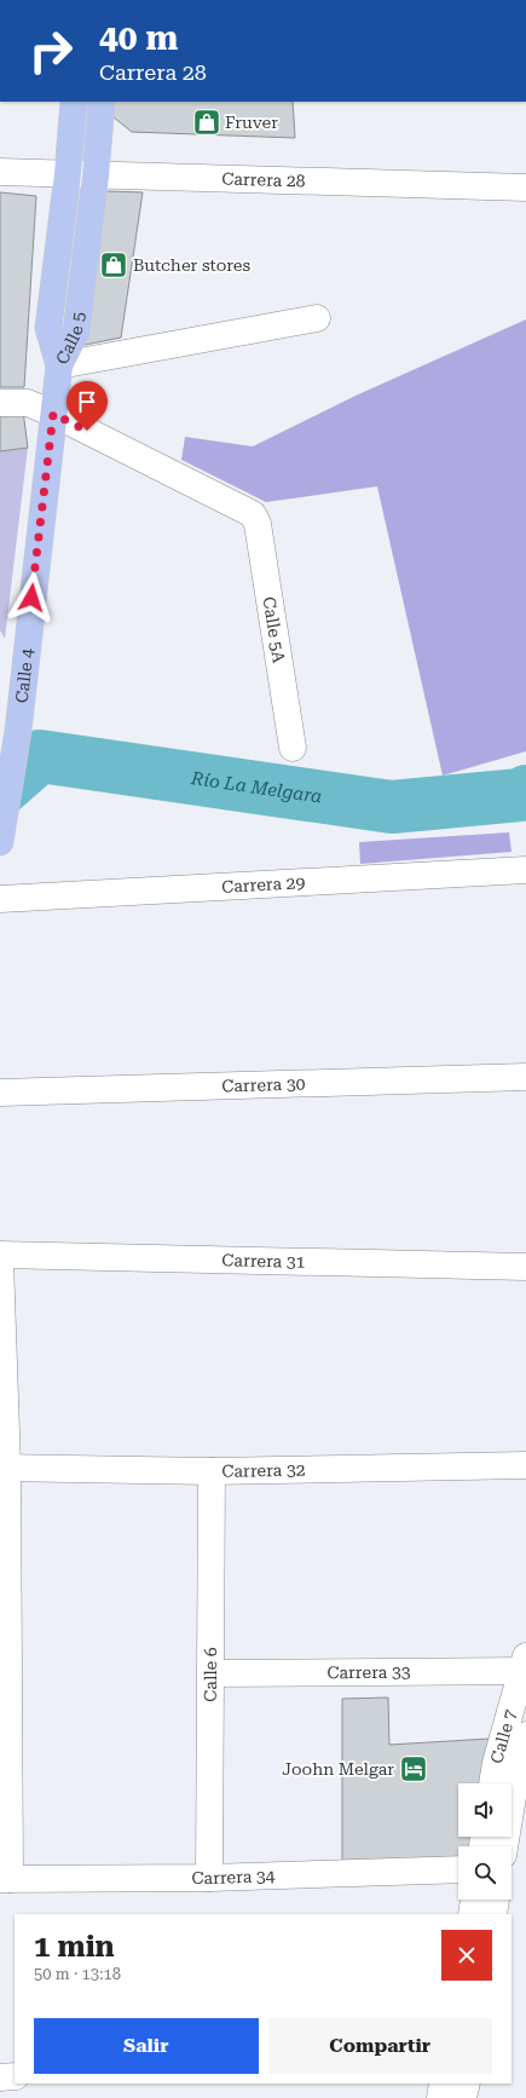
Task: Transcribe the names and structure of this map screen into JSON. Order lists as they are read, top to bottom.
{
  "streets": {
    "main road": ["Calle 5", "Calle 4"],
    "street": [
      "Carrera 28",
      "Calle 5A",
      "Carrera 29",
      "Carrera 30",
      "Carrera 31",
      "Carrera 32",
      "Carrera 33",
      "Calle 6",
      "Calle 7",
      "Carrera 34"
    ]
  },
  "crossings": [
    ["Carrera 28", "Calle 5"],
    ["Calle 5", "Calle 4"],
    ["Calle 5A", "Calle 4"],
    ["Carrera 32", "Calle 6"],
    ["Carrera 33", "Calle 6"],
    ["Carrera 33", "Calle 7"],
    ["Calle 6", "Carrera 34"]
  ],
  "water": ["Río La Melgara"],
  "places": {
    "shop": ["Fruver", "Butcher stores"],
    "hotel": ["Joohn Melgar"]
  },
  "page": {
    "turn": ["40 m", "Carrera 28"],
    "heading": ["1 min", "50 m · 13:18"],
    "buttons": ["Salir", "Compartir"]
  }
}
